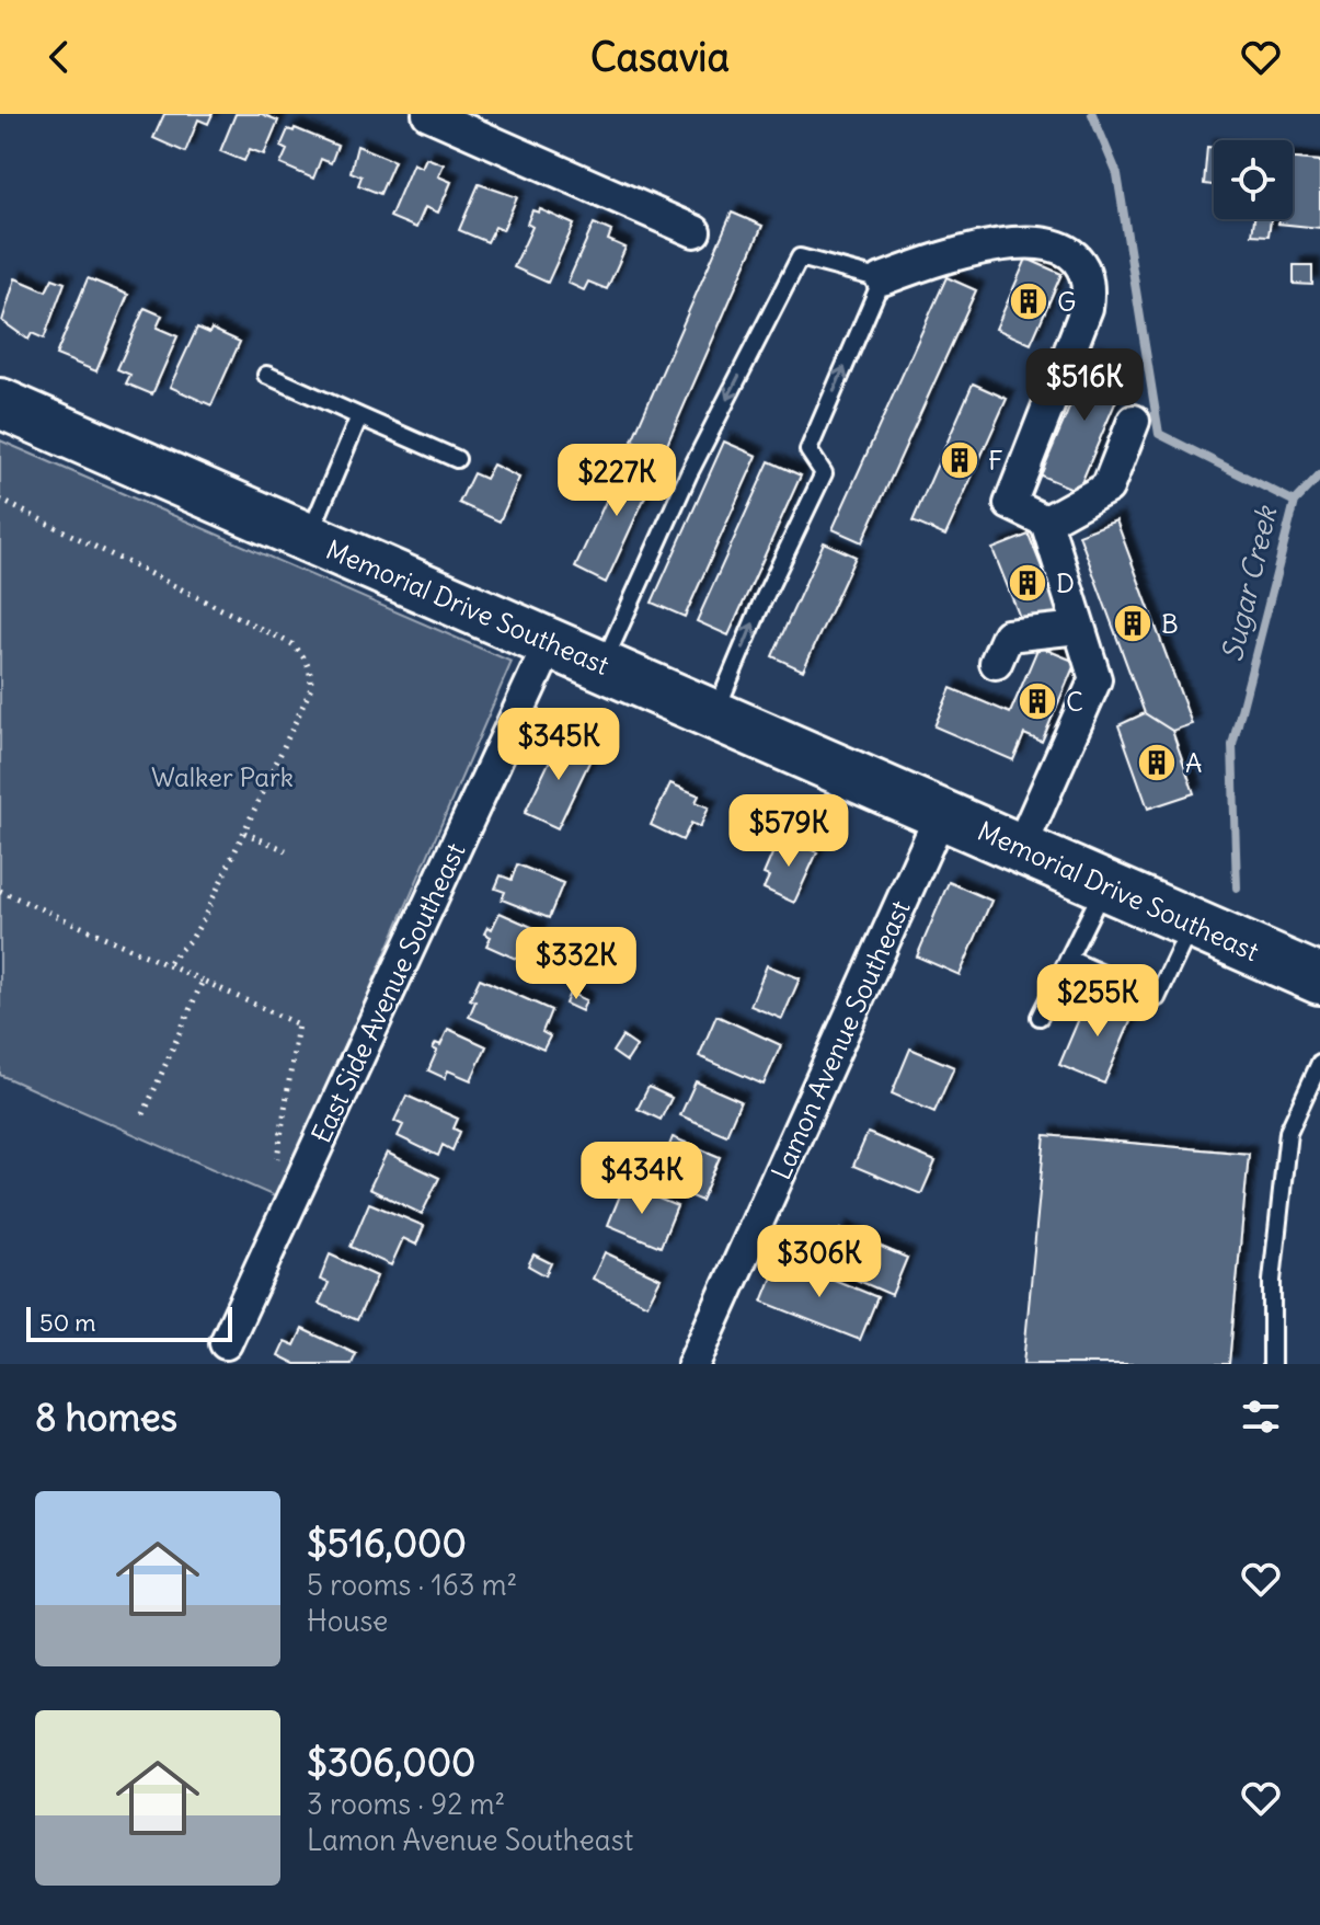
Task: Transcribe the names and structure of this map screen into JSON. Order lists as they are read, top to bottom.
{
  "streets": {
    "main road": ["Memorial Drive Southeast"],
    "street": ["East Side Avenue Southeast", "Lamon Avenue Southeast"]
  },
  "crossings": [
    ["Memorial Drive Southeast", "East Side Avenue Southeast"],
    ["Memorial Drive Southeast", "Lamon Avenue Southeast"]
  ],
  "water": ["Sugar Creek"],
  "parks": ["Walker Park"],
  "places": {
    "building": [
      "G",
      "F",
      "D",
      "B",
      "C",
      "A"
    ]
  },
  "scale_bar": "50 m",
  "page": {
    "header": "Casavia",
    "price": [
      "$516K",
      "$227K",
      "$345K",
      "$579K",
      "$332K",
      "$255K",
      "$434K",
      "$306K"
    ],
    "scale": "50 m",
    "heading": "8 homes",
    "list": [
      {
        "name": "$516,000",
        "note": "5 rooms · 163 m² · House"
      },
      {
        "name": "$306,000",
        "note": "3 rooms · 92 m² · Lamon Avenue Southeast"
      }
    ]
  }
}
